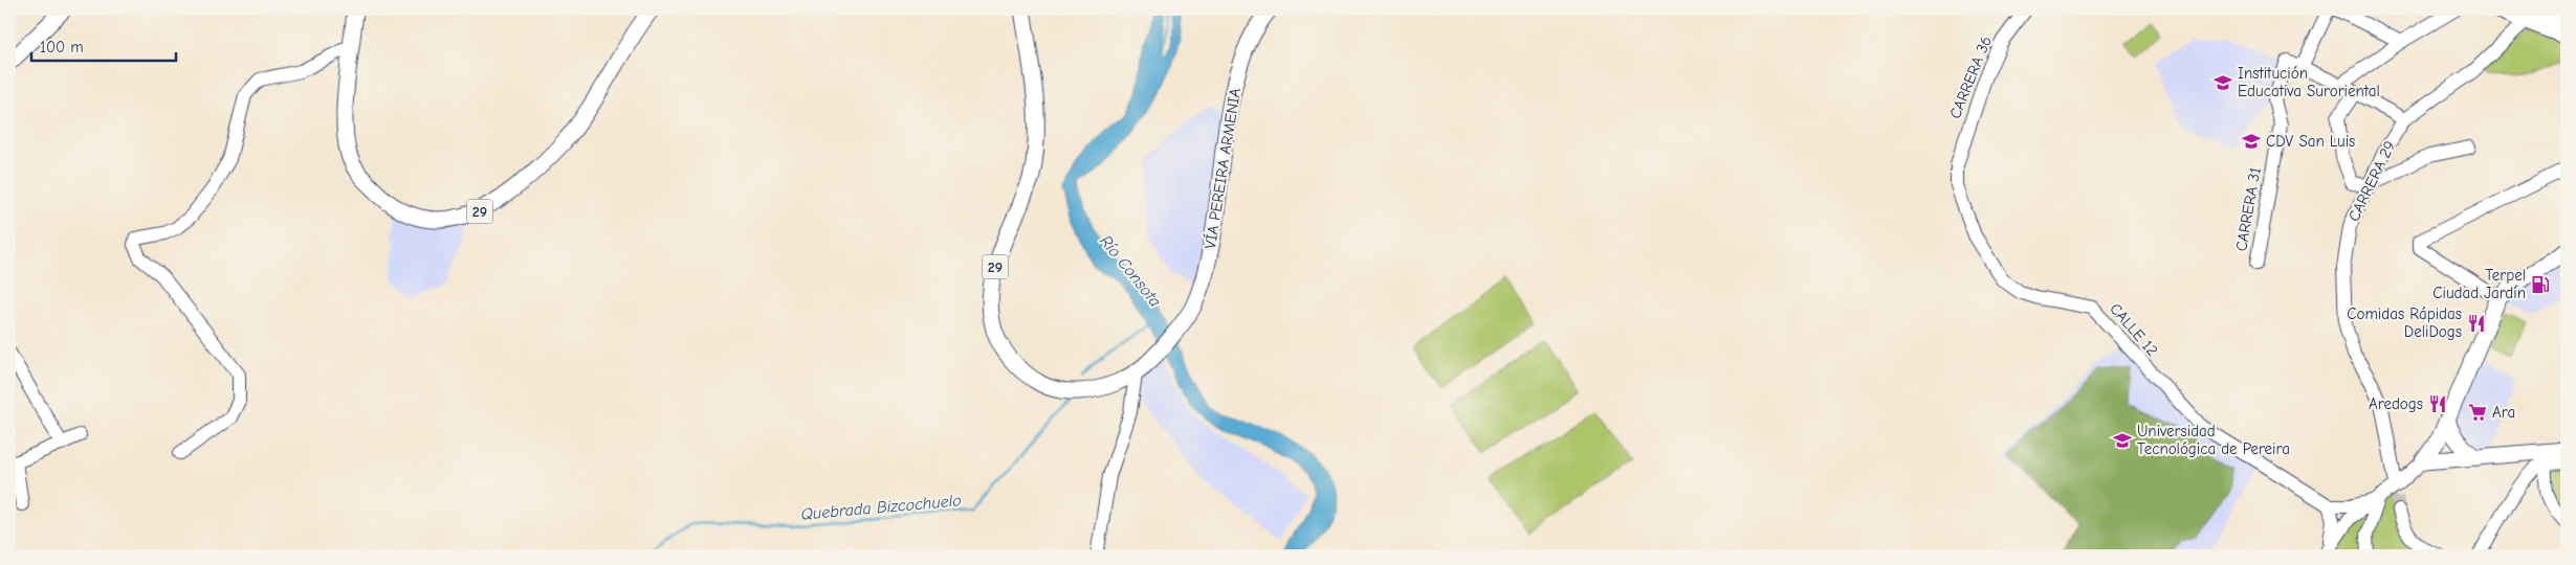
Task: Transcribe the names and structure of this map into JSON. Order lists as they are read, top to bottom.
{
  "streets": {
    "main road": ["VÍA PEREIRA ARMENIA", "29"],
    "street": [
      "CARRERA 36",
      "CARRERA 29",
      "CARRERA 31",
      "CALLE 12"
    ]
  },
  "crossings": [
    ["CARRERA 36", "CALLE 12"],
    ["VÍA PEREIRA ARMENIA", "29"]
  ],
  "water": ["Río Consota", "Quebrada Bizcochuelo"],
  "places": {
    "school or university": ["Institución Educativa Suroriental", "CDV San Luis", "Universidad Tecnológica de Pereira"],
    "fuel station": ["Terpel Ciudad Jardín"],
    "restaurant": ["Comidas Rápidas DeliDogs", "Aredogs"],
    "supermarket": ["Ara"]
  },
  "scale_bar": "100 m"
}
